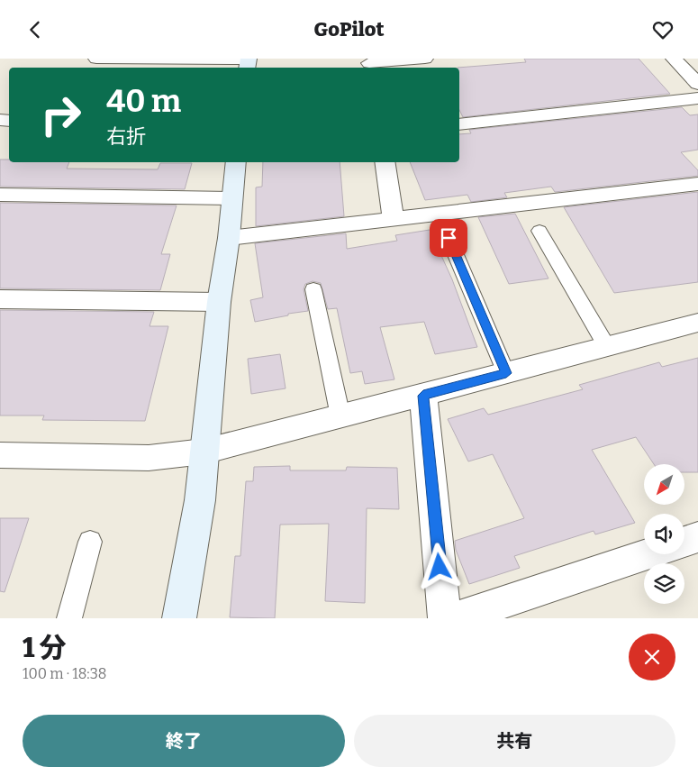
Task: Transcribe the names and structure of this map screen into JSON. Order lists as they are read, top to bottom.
{
  "north": "bottom left",
  "page": {
    "header": "GoPilot",
    "turn": ["40 m", "右折"],
    "heading": ["1 分", "100 m · 18:38"],
    "buttons": ["終了", "共有"]
  }
}
